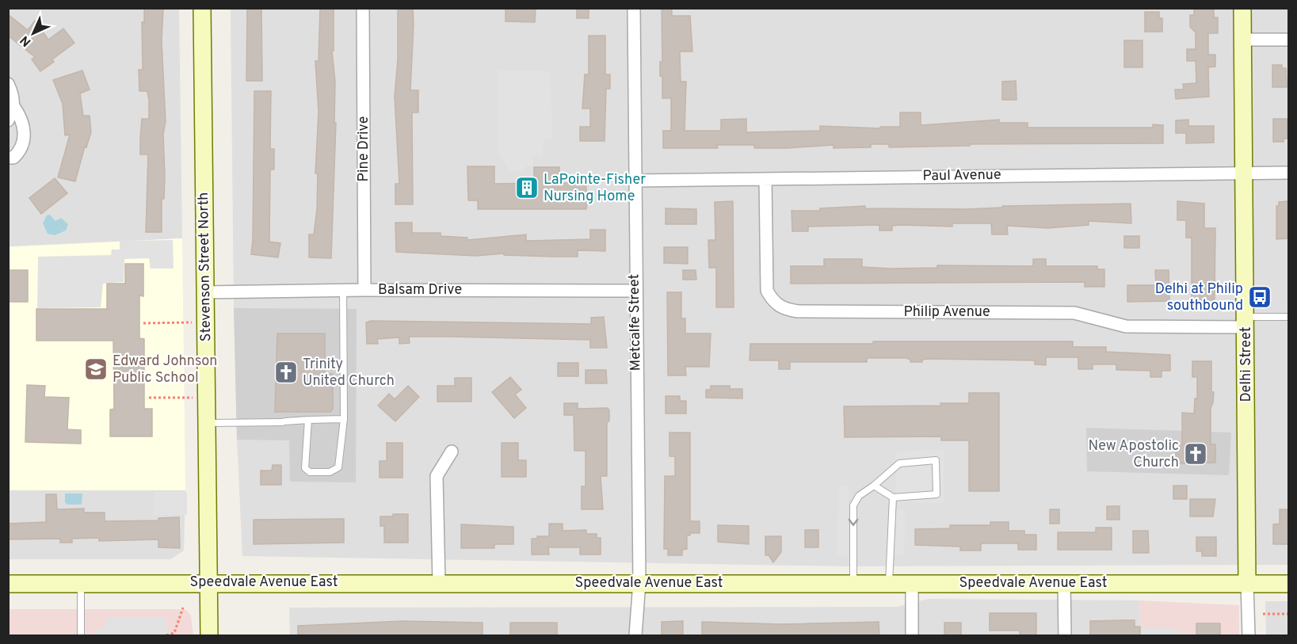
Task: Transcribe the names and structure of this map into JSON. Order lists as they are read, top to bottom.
{
  "streets": {
    "main road": ["Stevenson Street North", "Delhi Street", "Speedvale Avenue East"],
    "street": [
      "Pine Drive",
      "Paul Avenue",
      "Balsam Drive",
      "Philip Avenue",
      "Metcalfe Street"
    ]
  },
  "crossings": [
    ["Pine Drive", "Balsam Drive"],
    ["Paul Avenue", "Philip Avenue"],
    ["Paul Avenue", "Metcalfe Street"],
    ["Paul Avenue", "Delhi Street"],
    ["Stevenson Street North", "Balsam Drive"],
    ["Stevenson Street North", "Speedvale Avenue East"],
    ["Balsam Drive", "Metcalfe Street"],
    ["Philip Avenue", "Delhi Street"],
    ["Metcalfe Street", "Speedvale Avenue East"],
    ["Delhi Street", "Speedvale Avenue East"]
  ],
  "places": {
    "building": ["LaPointe-Fisher Nursing Home"],
    "bus stop": ["Delhi at Philip southbound"],
    "school or university": ["Edward Johnson Public School"],
    "church": ["Trinity United Church", "New Apostolic Church"]
  },
  "north": "bottom left"
}
